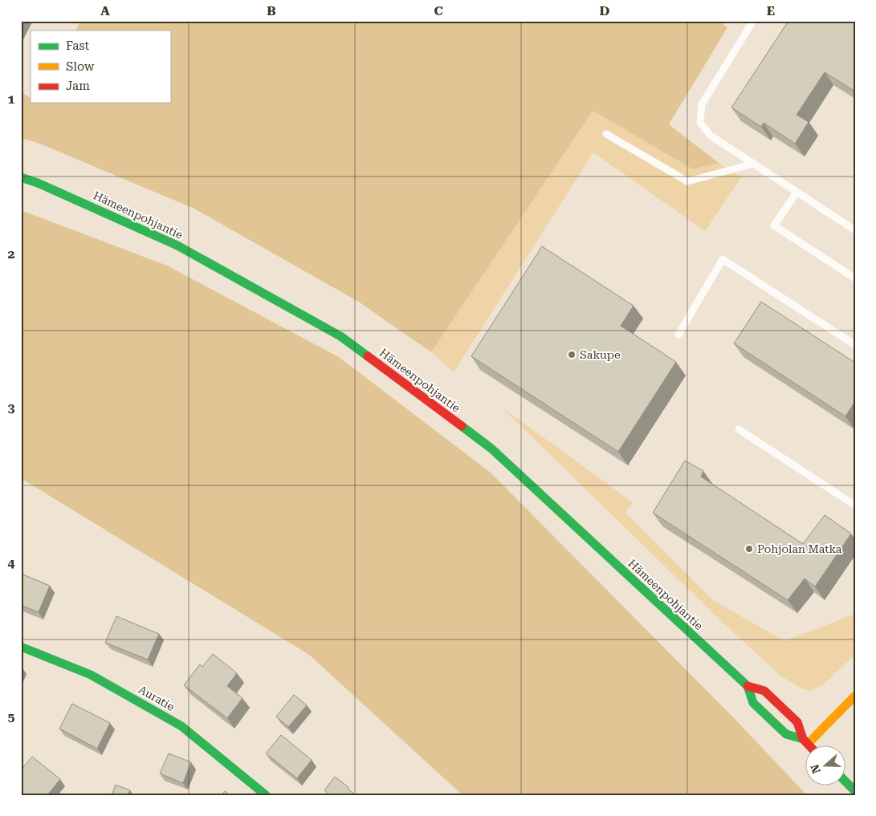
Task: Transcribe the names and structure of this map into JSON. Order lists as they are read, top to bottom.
{
  "streets": {
    "main road": ["Hämeenpohjantie", "Auratie"]
  },
  "places": ["Sakupe", "Pohjolan Matka"],
  "legend": ["Fast", "Slow", "Jam"],
  "north": "left",
  "grid": {
    "columns": [
      "A",
      "B",
      "C",
      "D",
      "E"
    ],
    "rows": [
      "1",
      "2",
      "3",
      "4",
      "5"
    ]
  }
}
